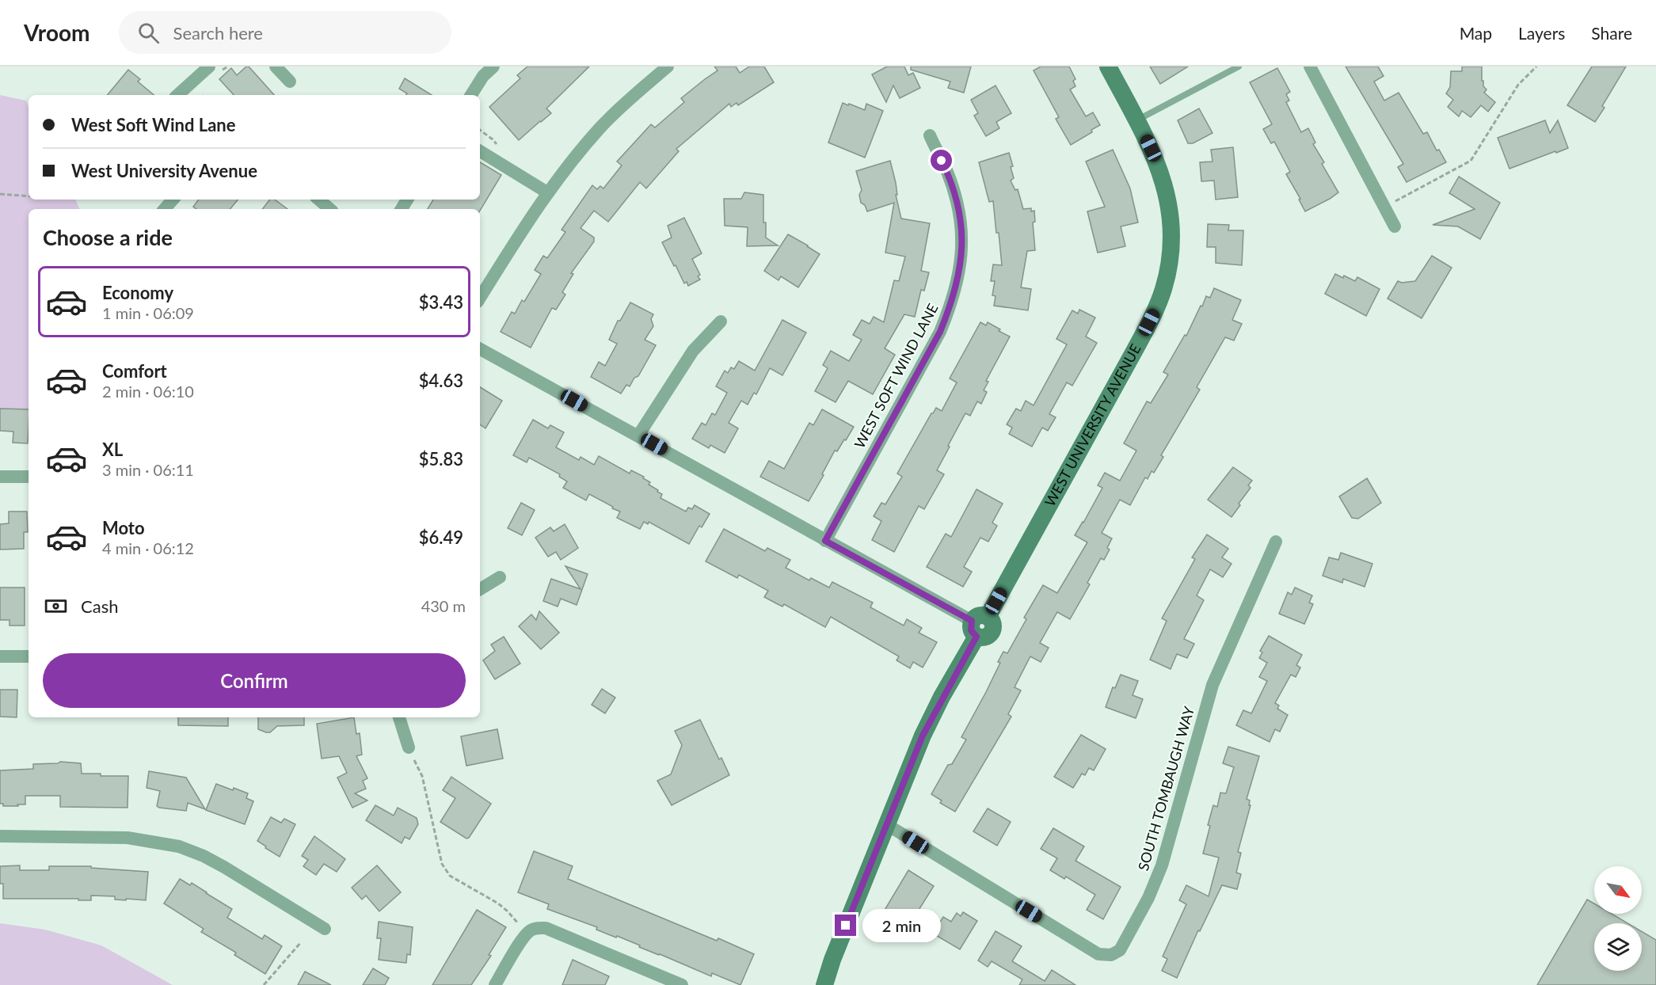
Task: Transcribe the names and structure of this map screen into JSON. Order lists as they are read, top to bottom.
{
  "streets": {
    "street": ["WEST SOFT WIND LANE", "WEST UNIVERSITY AVENUE", "SOUTH TOMBAUGH WAY"]
  },
  "crossings": [
    ["WEST UNIVERSITY AVENUE", "SOUTH TOMBAUGH WAY"]
  ],
  "north": "bottom right",
  "page": {
    "header": "Vroom",
    "search": "Search here",
    "nav": ["Map", "Layers", "Share"],
    "banner": ["West Soft Wind Lane", "West University Avenue"],
    "heading": "Choose a ride",
    "list": [
      {
        "name": "Economy",
        "note": "1 min · 06:09",
        "value": "$3.43"
      },
      {
        "name": "Comfort",
        "note": "2 min · 06:10",
        "value": "$4.63"
      },
      {
        "name": "XL",
        "note": "3 min · 06:11",
        "value": "$5.83"
      },
      {
        "name": "Moto",
        "note": "4 min · 06:12",
        "value": "$6.49"
      }
    ],
    "pay": ["Cash", "430 m"],
    "buttons": "Confirm",
    "bubble": "2 min"
  }
}
